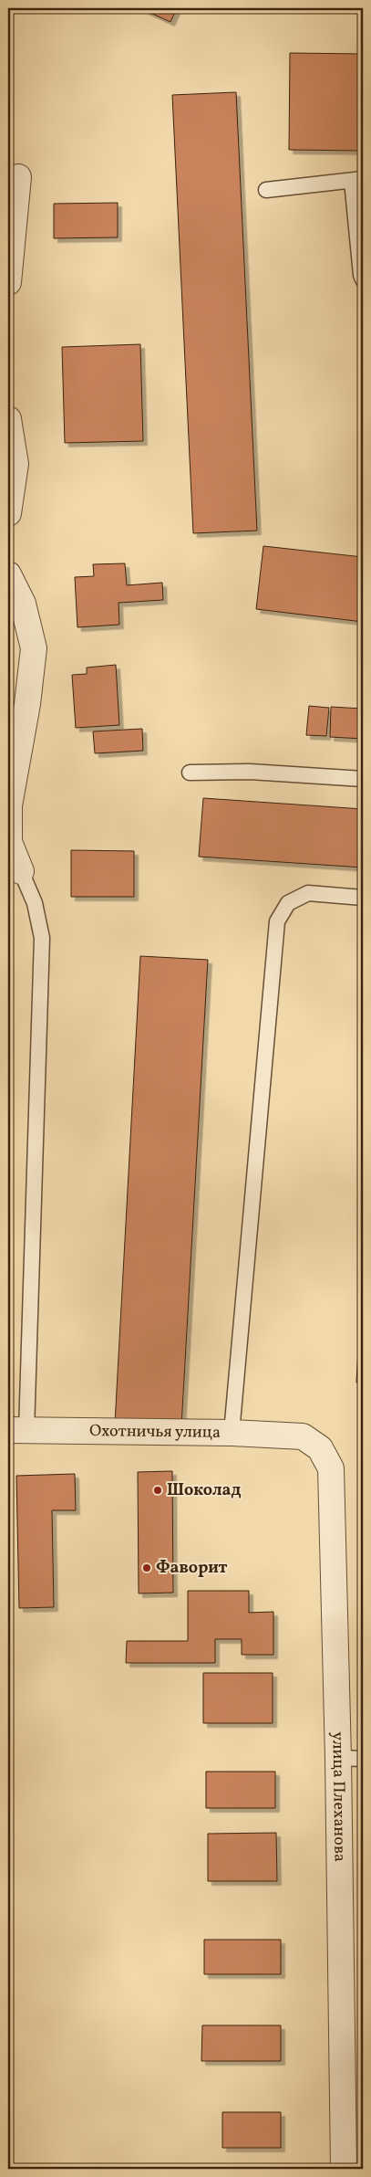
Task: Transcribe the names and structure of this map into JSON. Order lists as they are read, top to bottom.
{
  "streets": {
    "street": ["Охотничья улица", "улица Плеханова"]
  },
  "crossings": [
    ["Охотничья улица", "улица Плеханова"]
  ],
  "places": ["Шоколад", "Фаворит"]
}
